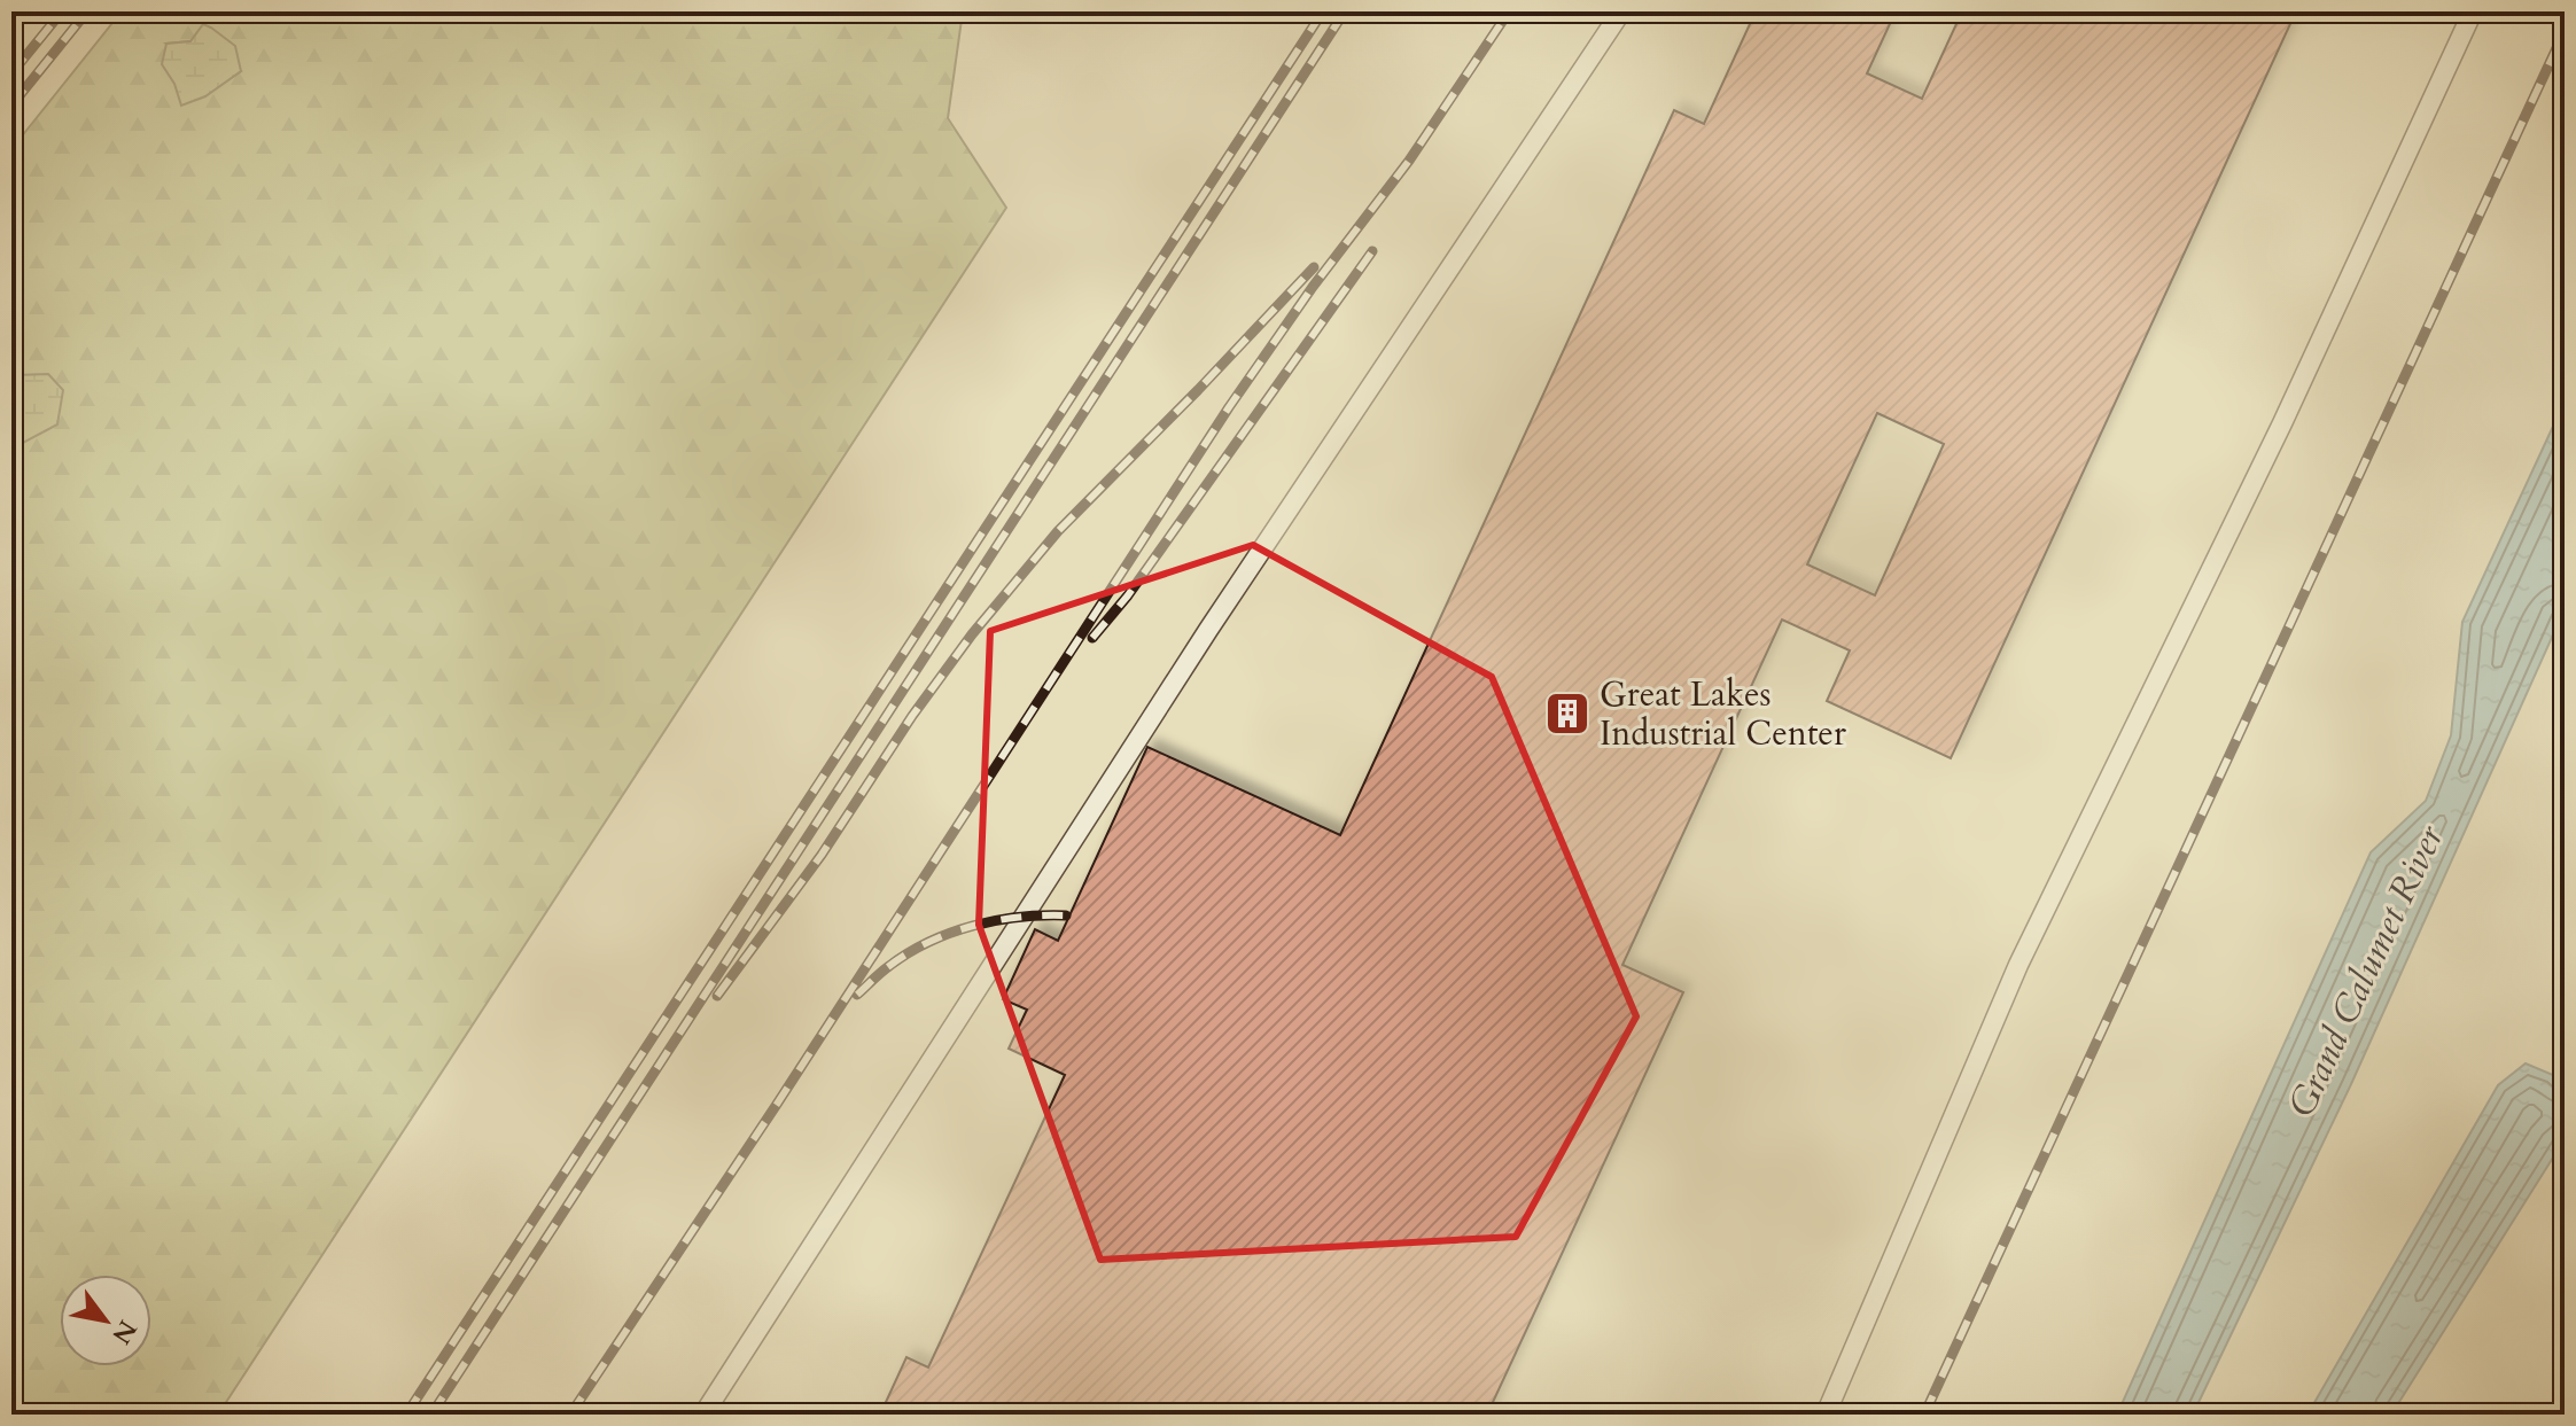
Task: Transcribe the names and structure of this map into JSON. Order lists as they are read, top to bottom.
{
  "water": ["Grand Calumet River"],
  "places": {
    "building": ["Great Lakes Industrial Center"]
  },
  "north": "bottom right"
}
